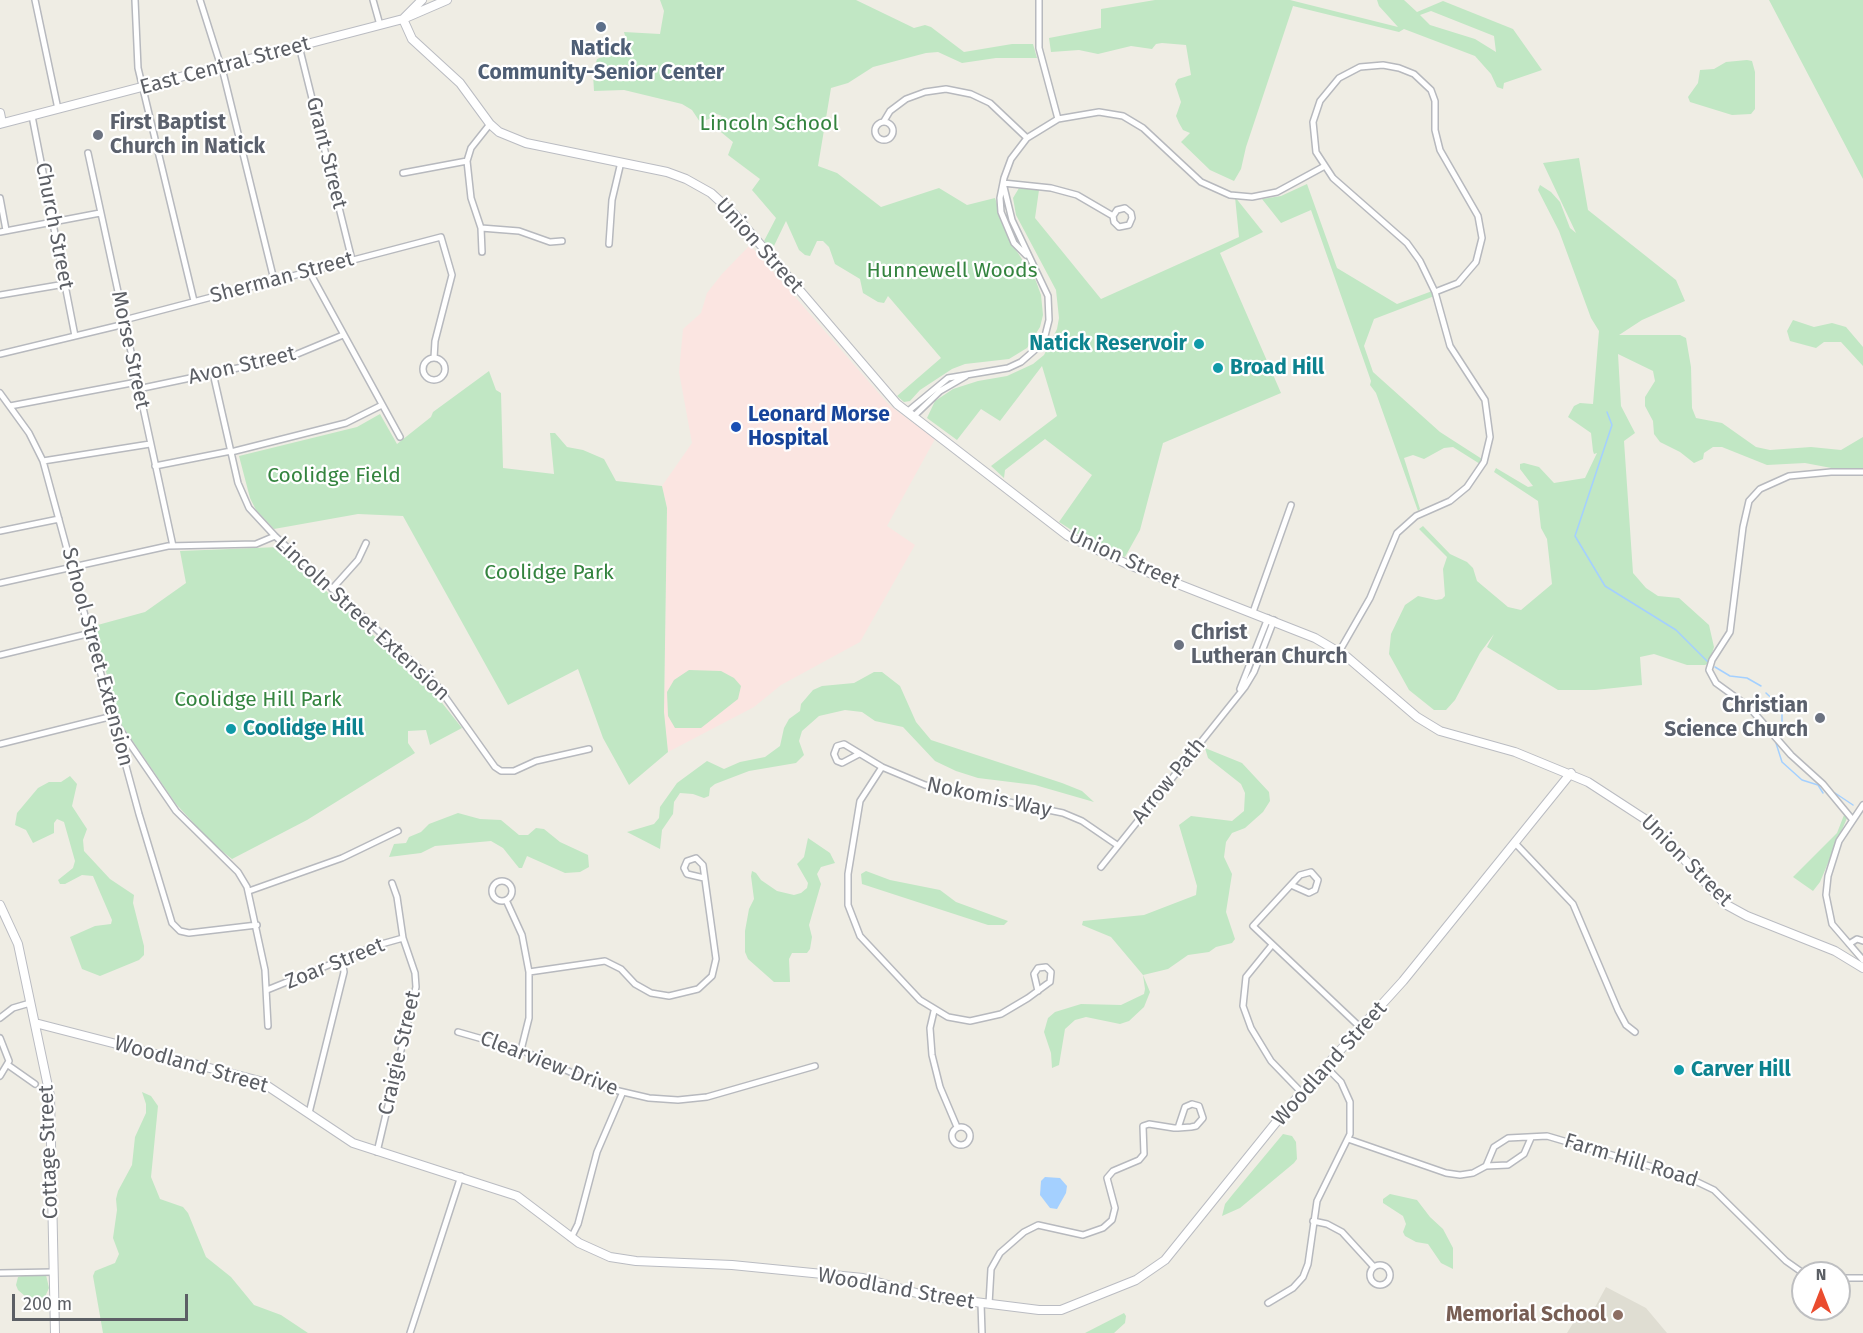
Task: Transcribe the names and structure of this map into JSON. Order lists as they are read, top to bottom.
{
  "streets": {
    "street": [
      "East Central Street",
      "Grant Street",
      "Church Street",
      "Union Street",
      "Sherman Street",
      "Morse Street",
      "Avon Street",
      "Lincoln Street Extension",
      "School Street Extension",
      "Arrow Path",
      "Nokomis Way",
      "Zoar Street",
      "Craigie Street",
      "Clearview Drive",
      "Woodland Street",
      "Cottage Street",
      "Farm Hill Road"
    ]
  },
  "crossings": [
    ["East Central Street", "Grant Street"],
    ["East Central Street", "Church Street"],
    ["East Central Street", "Union Street"],
    ["Grant Street", "Sherman Street"],
    ["Church Street", "Sherman Street"],
    ["Union Street", "Arrow Path"],
    ["Union Street", "Woodland Street"],
    ["Sherman Street", "Morse Street"],
    ["Morse Street", "Avon Street"],
    ["Avon Street", "Lincoln Street Extension"],
    ["Arrow Path", "Nokomis Way"],
    ["Zoar Street", "Craigie Street"],
    ["Craigie Street", "Woodland Street"],
    ["Woodland Street", "Cottage Street"]
  ],
  "parks": [
    "Lincoln School",
    "Hunnewell Woods",
    "Coolidge Field",
    "Coolidge Park",
    "Coolidge Hill Park"
  ],
  "places": [
    "Natick Community-Senior Center",
    "First Baptist Church in Natick",
    "Natick Reservoir",
    "Broad Hill",
    "Leonard Morse Hospital",
    "Christ Lutheran Church",
    "Christian Science Church",
    "Coolidge Hill",
    "Carver Hill",
    "Memorial School"
  ],
  "scale_bar": "200 m",
  "north": "top"
}
